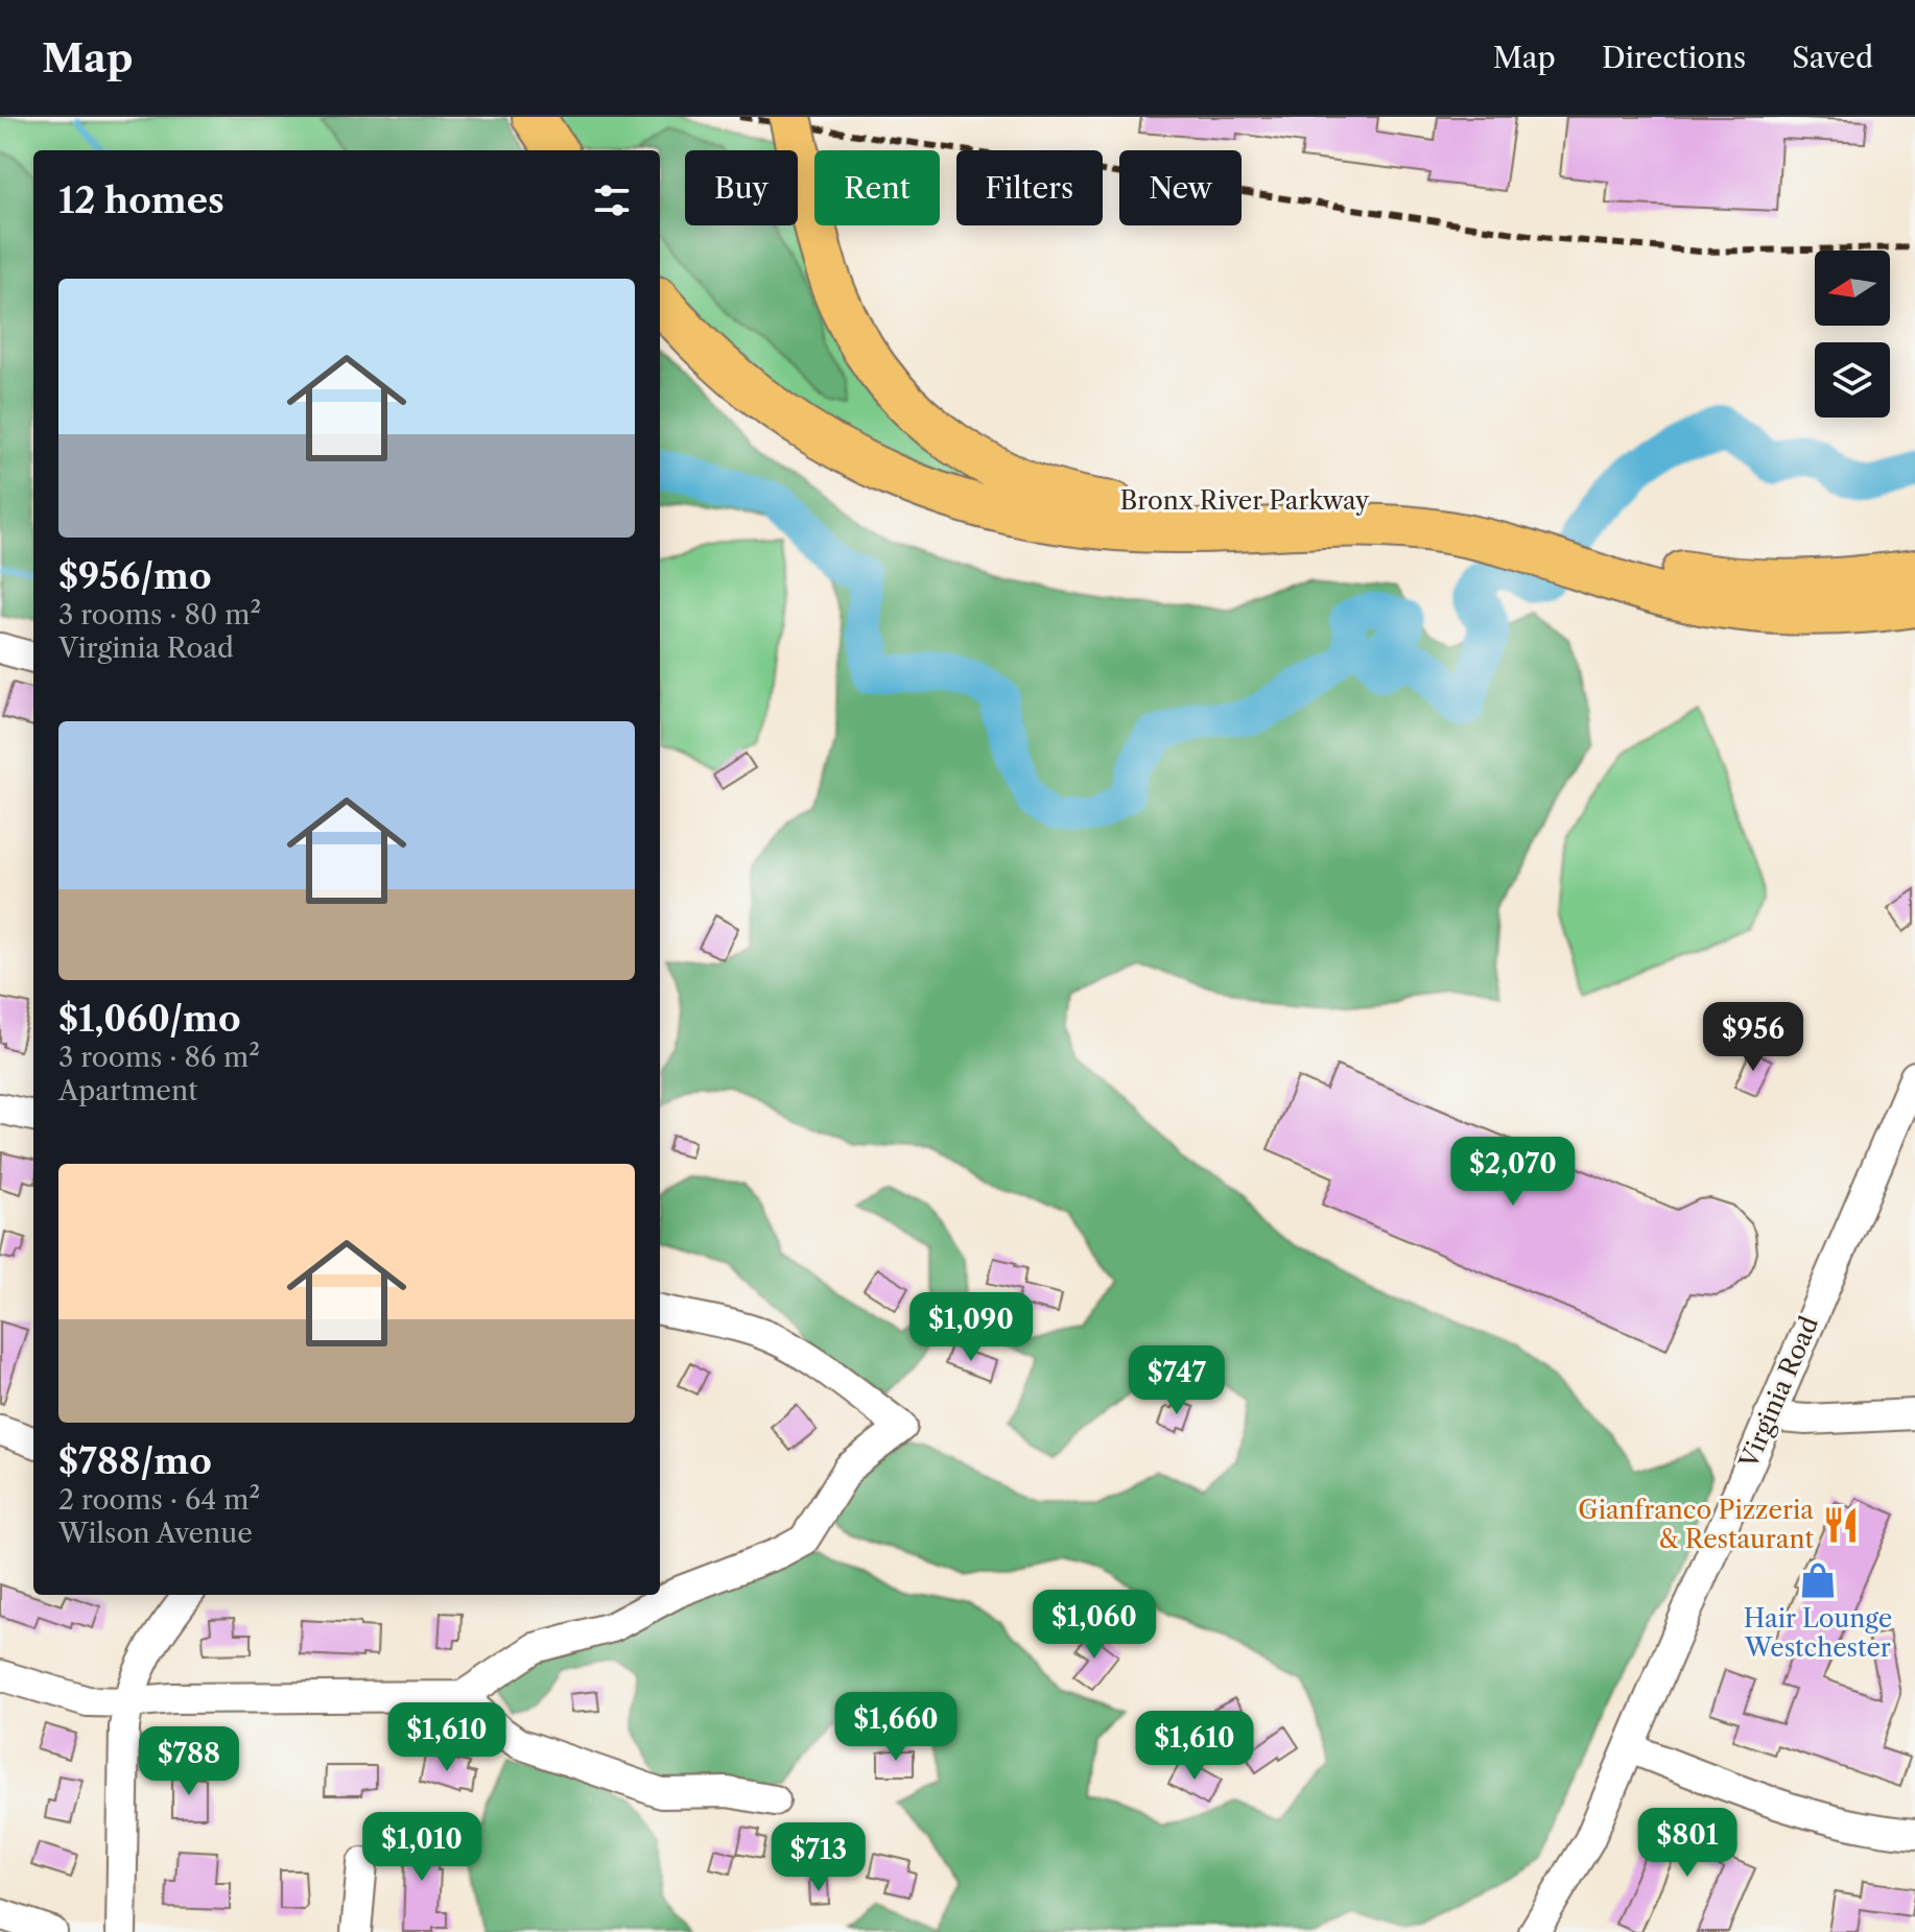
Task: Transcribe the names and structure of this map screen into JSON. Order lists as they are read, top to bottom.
{
  "streets": {
    "highway": ["Bronx River Parkway"],
    "street": ["Virginia Road"]
  },
  "places": {
    "restaurant": ["Gianfranco Pizzeria & Restaurant"],
    "shop": ["Hair Lounge Westchester"]
  },
  "north": "left",
  "page": {
    "header": "Map",
    "nav": ["Map", "Directions", "Saved"],
    "chip": [
      "Buy",
      "Rent",
      "Filters",
      "New"
    ],
    "heading": "12 homes",
    "list": [
      {
        "name": "$956/mo",
        "note": "3 rooms · 80 m² · Virginia Road"
      },
      {
        "name": "$1,060/mo",
        "note": "3 rooms · 86 m² · Apartment"
      },
      {
        "name": "$788/mo",
        "note": "2 rooms · 64 m² · Wilson Avenue"
      }
    ],
    "price": [
      "$956",
      "$2,070",
      "$1,090",
      "$747",
      "$1,060",
      "$1,660",
      "$1,610",
      "$1,610",
      "$788",
      "$801",
      "$1,010",
      "$713"
    ]
  }
}
